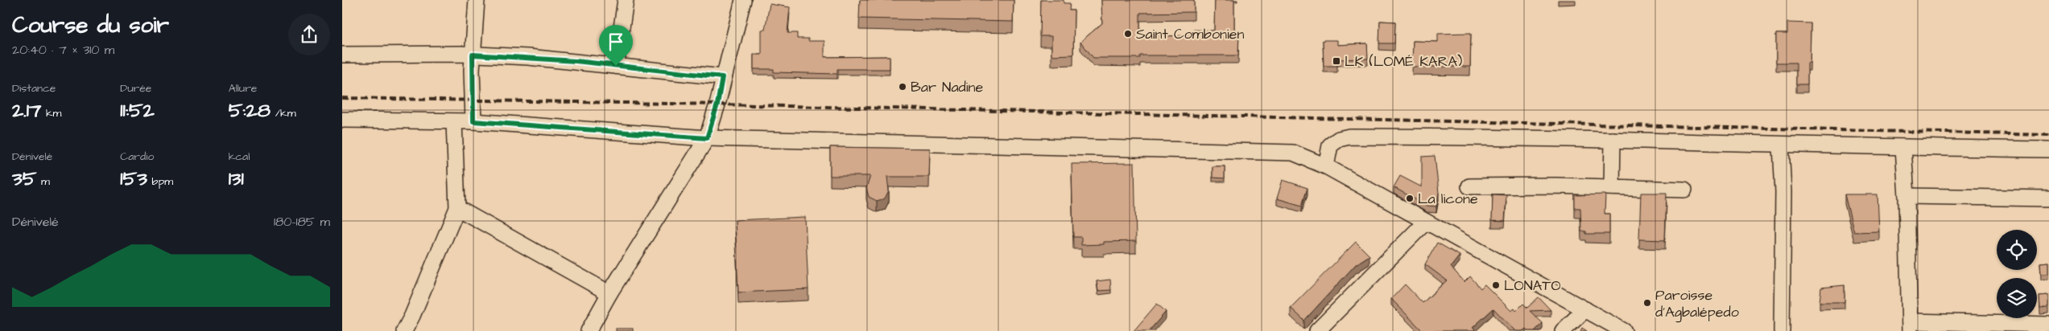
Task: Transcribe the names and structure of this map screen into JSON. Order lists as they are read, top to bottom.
{
  "places": {
    "other": [
      "Saint Combonien",
      "Bar Nadine",
      "La licone",
      "LONATO",
      "Paroisse d'Agbalépedo"
    ],
    "transit": ["LK (LOMÉ KARA)"]
  },
  "page": {
    "heading": ["Course du soir", "20:40 · 7 × 310 m"],
    "stats": [
      ["Distance", "2.17 km"],
      ["Durée", "11:52"],
      ["Allure", "5:28 /km"],
      ["Dénivelé", "35 m"],
      ["Cardio", "153 bpm"],
      ["kcal", "131"]
    ],
    "chart": ["Dénivelé", "180–185 m"]
  }
}
